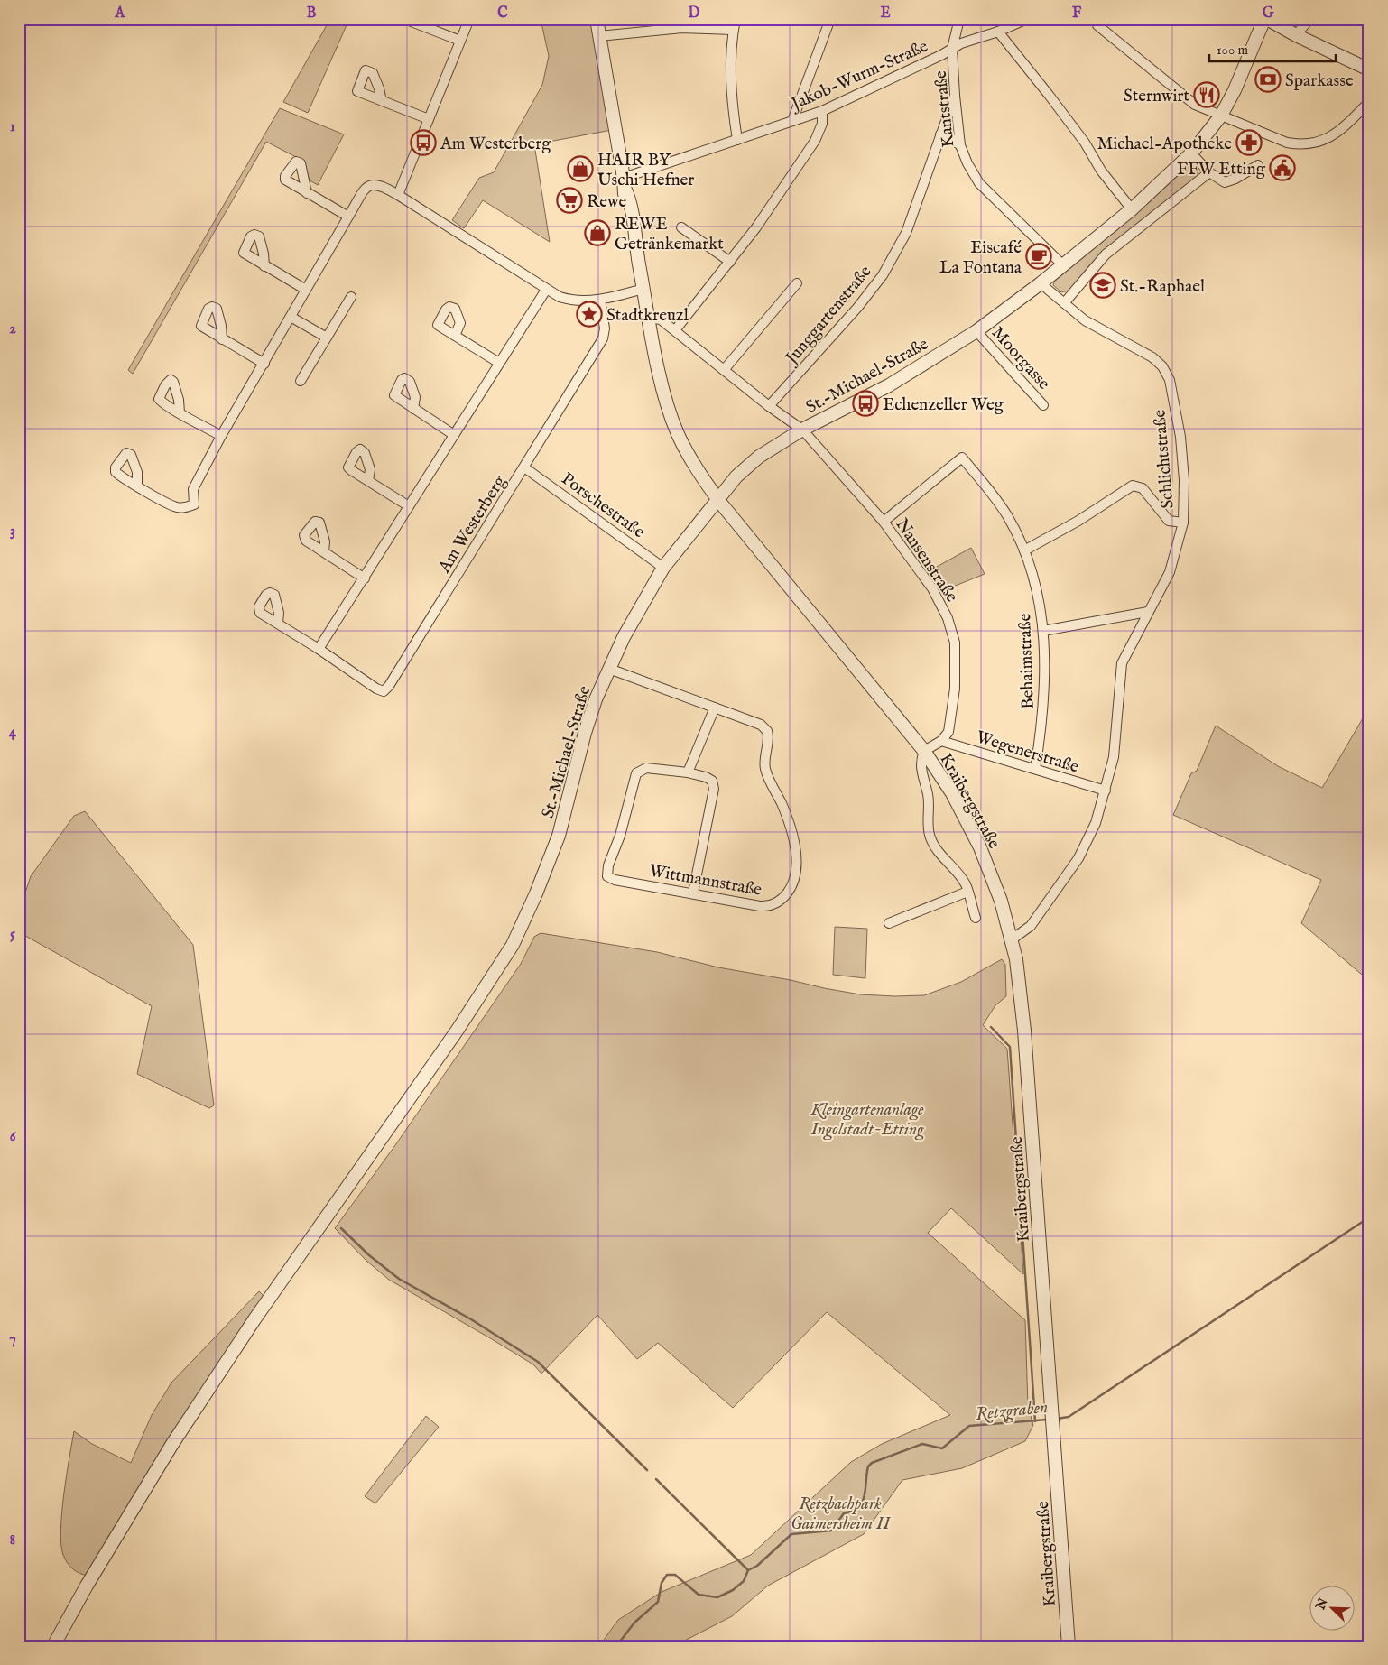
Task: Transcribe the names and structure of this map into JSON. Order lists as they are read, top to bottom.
{
  "streets": {
    "street": [
      "Jakob-Wurm-Straße",
      "Kantstraße",
      "Junggartenstraße",
      "Moorgasse",
      "St.-Michael-Straße",
      "Schlichtstraße",
      "Porschestraße",
      "Am Westerberg",
      "Nansenstraße",
      "Behaimstraße",
      "Wegenerstraße",
      "Kraibergstraße",
      "Wittmannstraße"
    ]
  },
  "crossings": [
    ["Jakob-Wurm-Straße", "Kantstraße"],
    ["Jakob-Wurm-Straße", "Kraibergstraße"],
    ["Kantstraße", "Junggartenstraße"],
    ["Kantstraße", "St.-Michael-Straße"],
    ["Moorgasse", "St.-Michael-Straße"],
    ["St.-Michael-Straße", "Schlichtstraße"],
    ["St.-Michael-Straße", "Porschestraße"],
    ["St.-Michael-Straße", "Nansenstraße"],
    ["St.-Michael-Straße", "Kraibergstraße"],
    ["Schlichtstraße", "Wegenerstraße"],
    ["Schlichtstraße", "Kraibergstraße"],
    ["Porschestraße", "Am Westerberg"],
    ["Nansenstraße", "Behaimstraße"],
    ["Nansenstraße", "Wegenerstraße"],
    ["Behaimstraße", "Wegenerstraße"]
  ],
  "water": ["Retzgraben"],
  "parks": ["Kleingartenanlage Ingolstadt-Etting", "Retzbachpark Gaimersheim II"],
  "places": {
    "bank": ["Sparkasse"],
    "restaurant": ["Sternwirt"],
    "bus stop": ["Am Westerberg", "Echenzeller Weg"],
    "pharmacy": ["Michael-Apotheke"],
    "public building": ["FFW Etting"],
    "shop": ["HAIR BY Uschi Hefner", "REWE Getränkemarkt"],
    "supermarket": ["Rewe"],
    "cafe": ["Eiscafé La Fontana"],
    "school or university": ["St.-Raphael"],
    "place": ["Stadtkreuzl"]
  },
  "scale_bar": "100 m",
  "north": "top left",
  "grid": {
    "columns": [
      "A",
      "B",
      "C",
      "D",
      "E",
      "F",
      "G"
    ],
    "rows": [
      "1",
      "2",
      "3",
      "4",
      "5",
      "6",
      "7",
      "8"
    ]
  }
}
